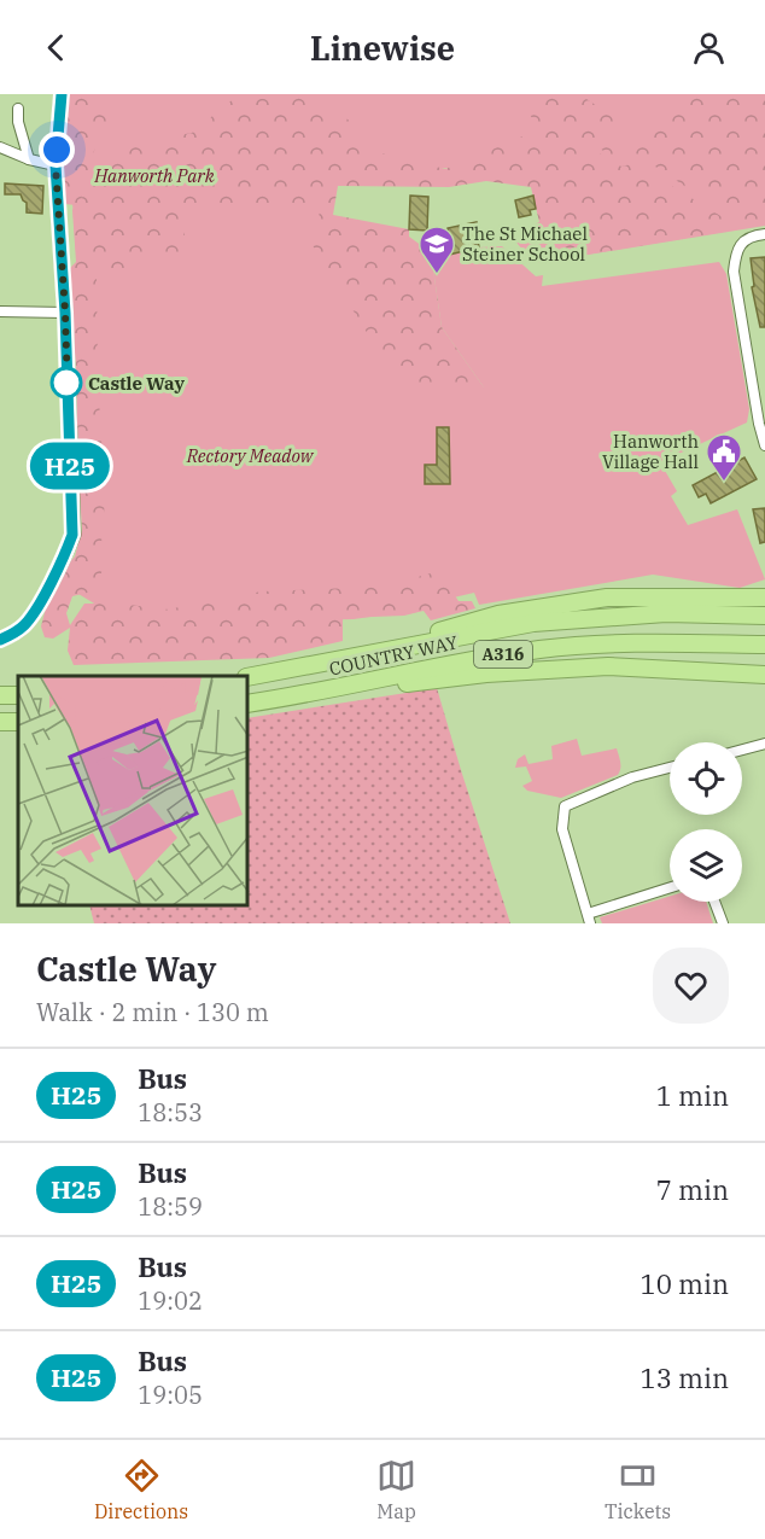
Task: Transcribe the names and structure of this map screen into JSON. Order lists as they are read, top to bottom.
{
  "streets": {
    "highway": ["A316", "COUNTRY WAY"]
  },
  "parks": ["Hanworth Park", "Rectory Meadow"],
  "places": {
    "school or university": ["The St Michael Steiner School"],
    "other": ["Castle Way"],
    "public building": ["Hanworth Village Hall"]
  },
  "lines": ["bus line H25"],
  "page": {
    "header": "Linewise",
    "on_map": "H25",
    "heading": ["Castle Way", "Walk · 2 min · 130 m"],
    "list": [
      {
        "mark": "H25",
        "name": "Bus",
        "note": "18:53",
        "value": "1 min"
      },
      {
        "mark": "H25",
        "name": "Bus",
        "note": "18:59",
        "value": "7 min"
      },
      {
        "mark": "H25",
        "name": "Bus",
        "note": "19:02",
        "value": "10 min"
      },
      {
        "mark": "H25",
        "name": "Bus",
        "note": "19:05",
        "value": "13 min"
      }
    ],
    "tabs": ["Directions", "Map", "Tickets"]
  }
}
